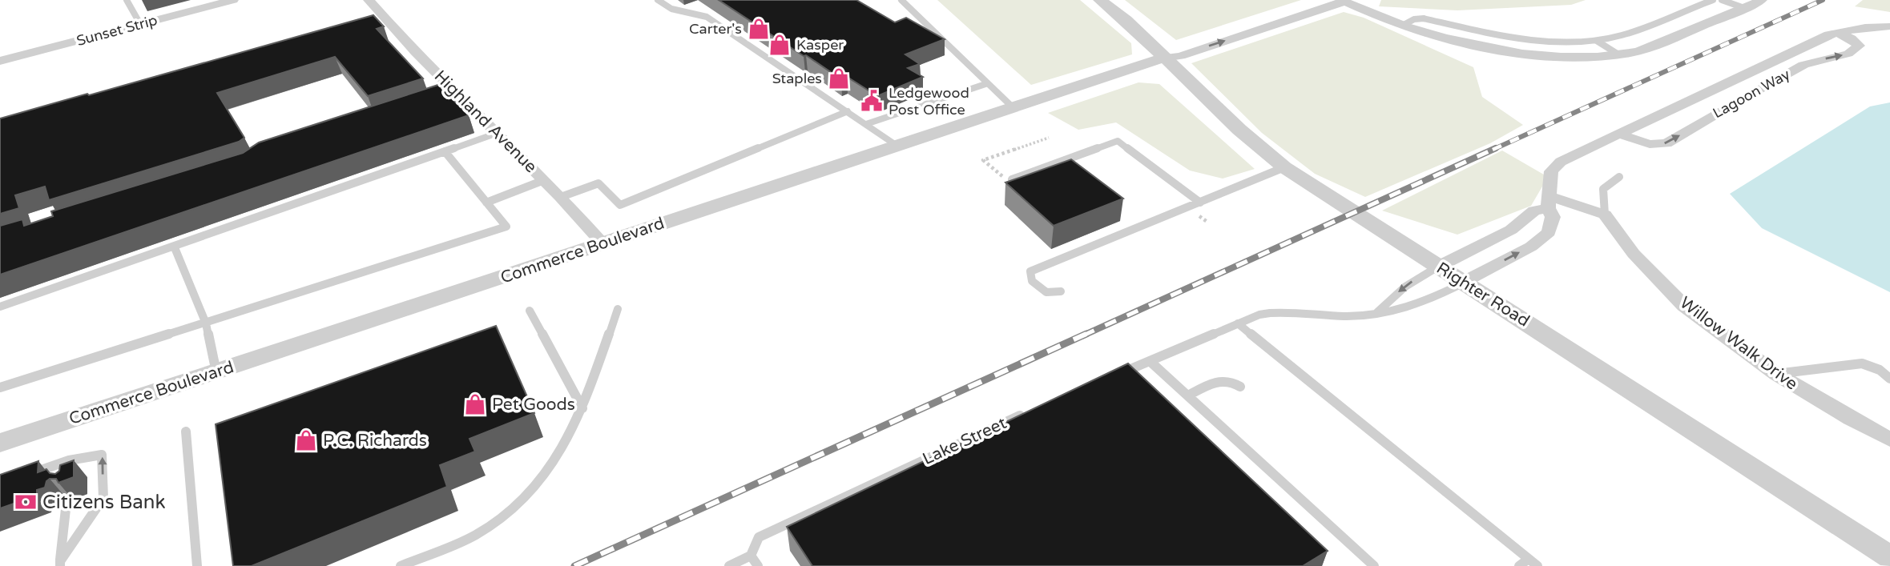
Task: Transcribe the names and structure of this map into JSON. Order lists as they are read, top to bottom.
{
  "streets": {
    "street": [
      "Sunset Strip",
      "Lagoon Way",
      "Highland Avenue",
      "Commerce Boulevard",
      "Righter Road",
      "Willow Walk Drive"
    ],
    "lane": ["Lake Street"]
  },
  "crossings": [
    ["Highland Avenue", "Commerce Boulevard"],
    ["Commerce Boulevard", "Righter Road"]
  ],
  "places": {
    "shop": [
      "Carter's",
      "Kasper",
      "Staples",
      "Pet Goods",
      "P.C. Richards"
    ],
    "public building": ["Ledgewood Post Office"],
    "bank": ["Citizens Bank"]
  }
}
